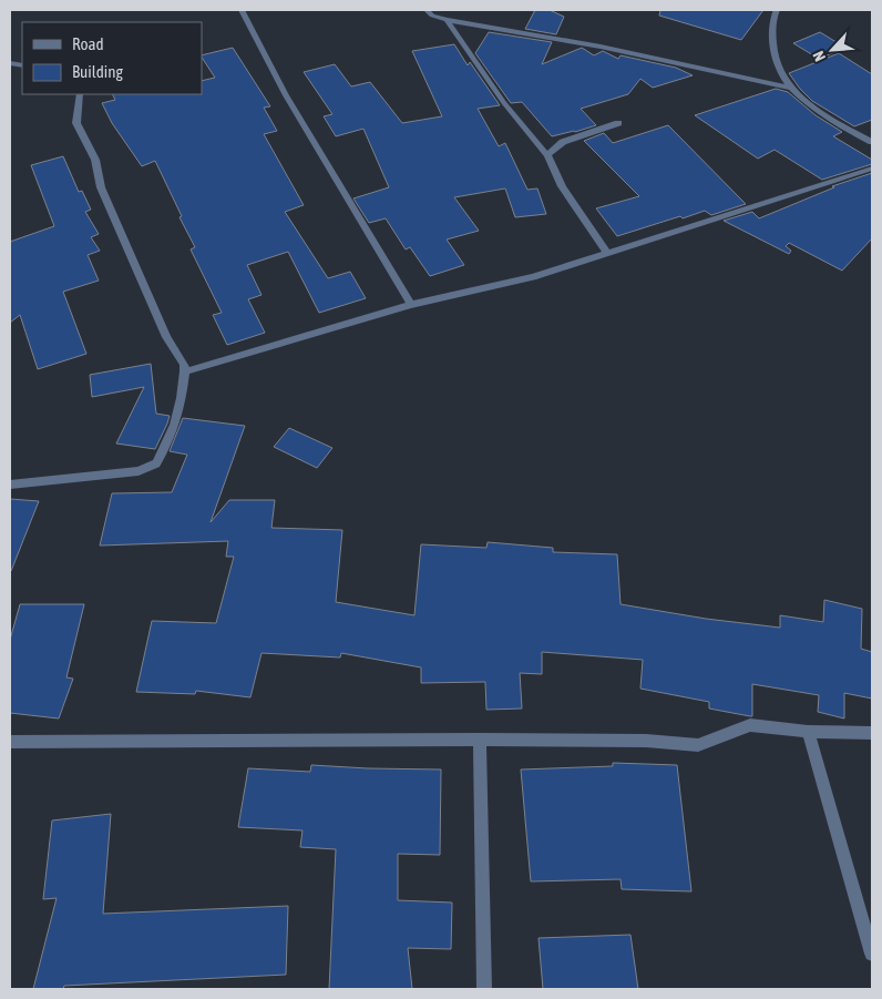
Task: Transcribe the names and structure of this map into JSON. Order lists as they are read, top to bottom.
{
  "legend": ["Road", "Building"],
  "north": "bottom left"
}
